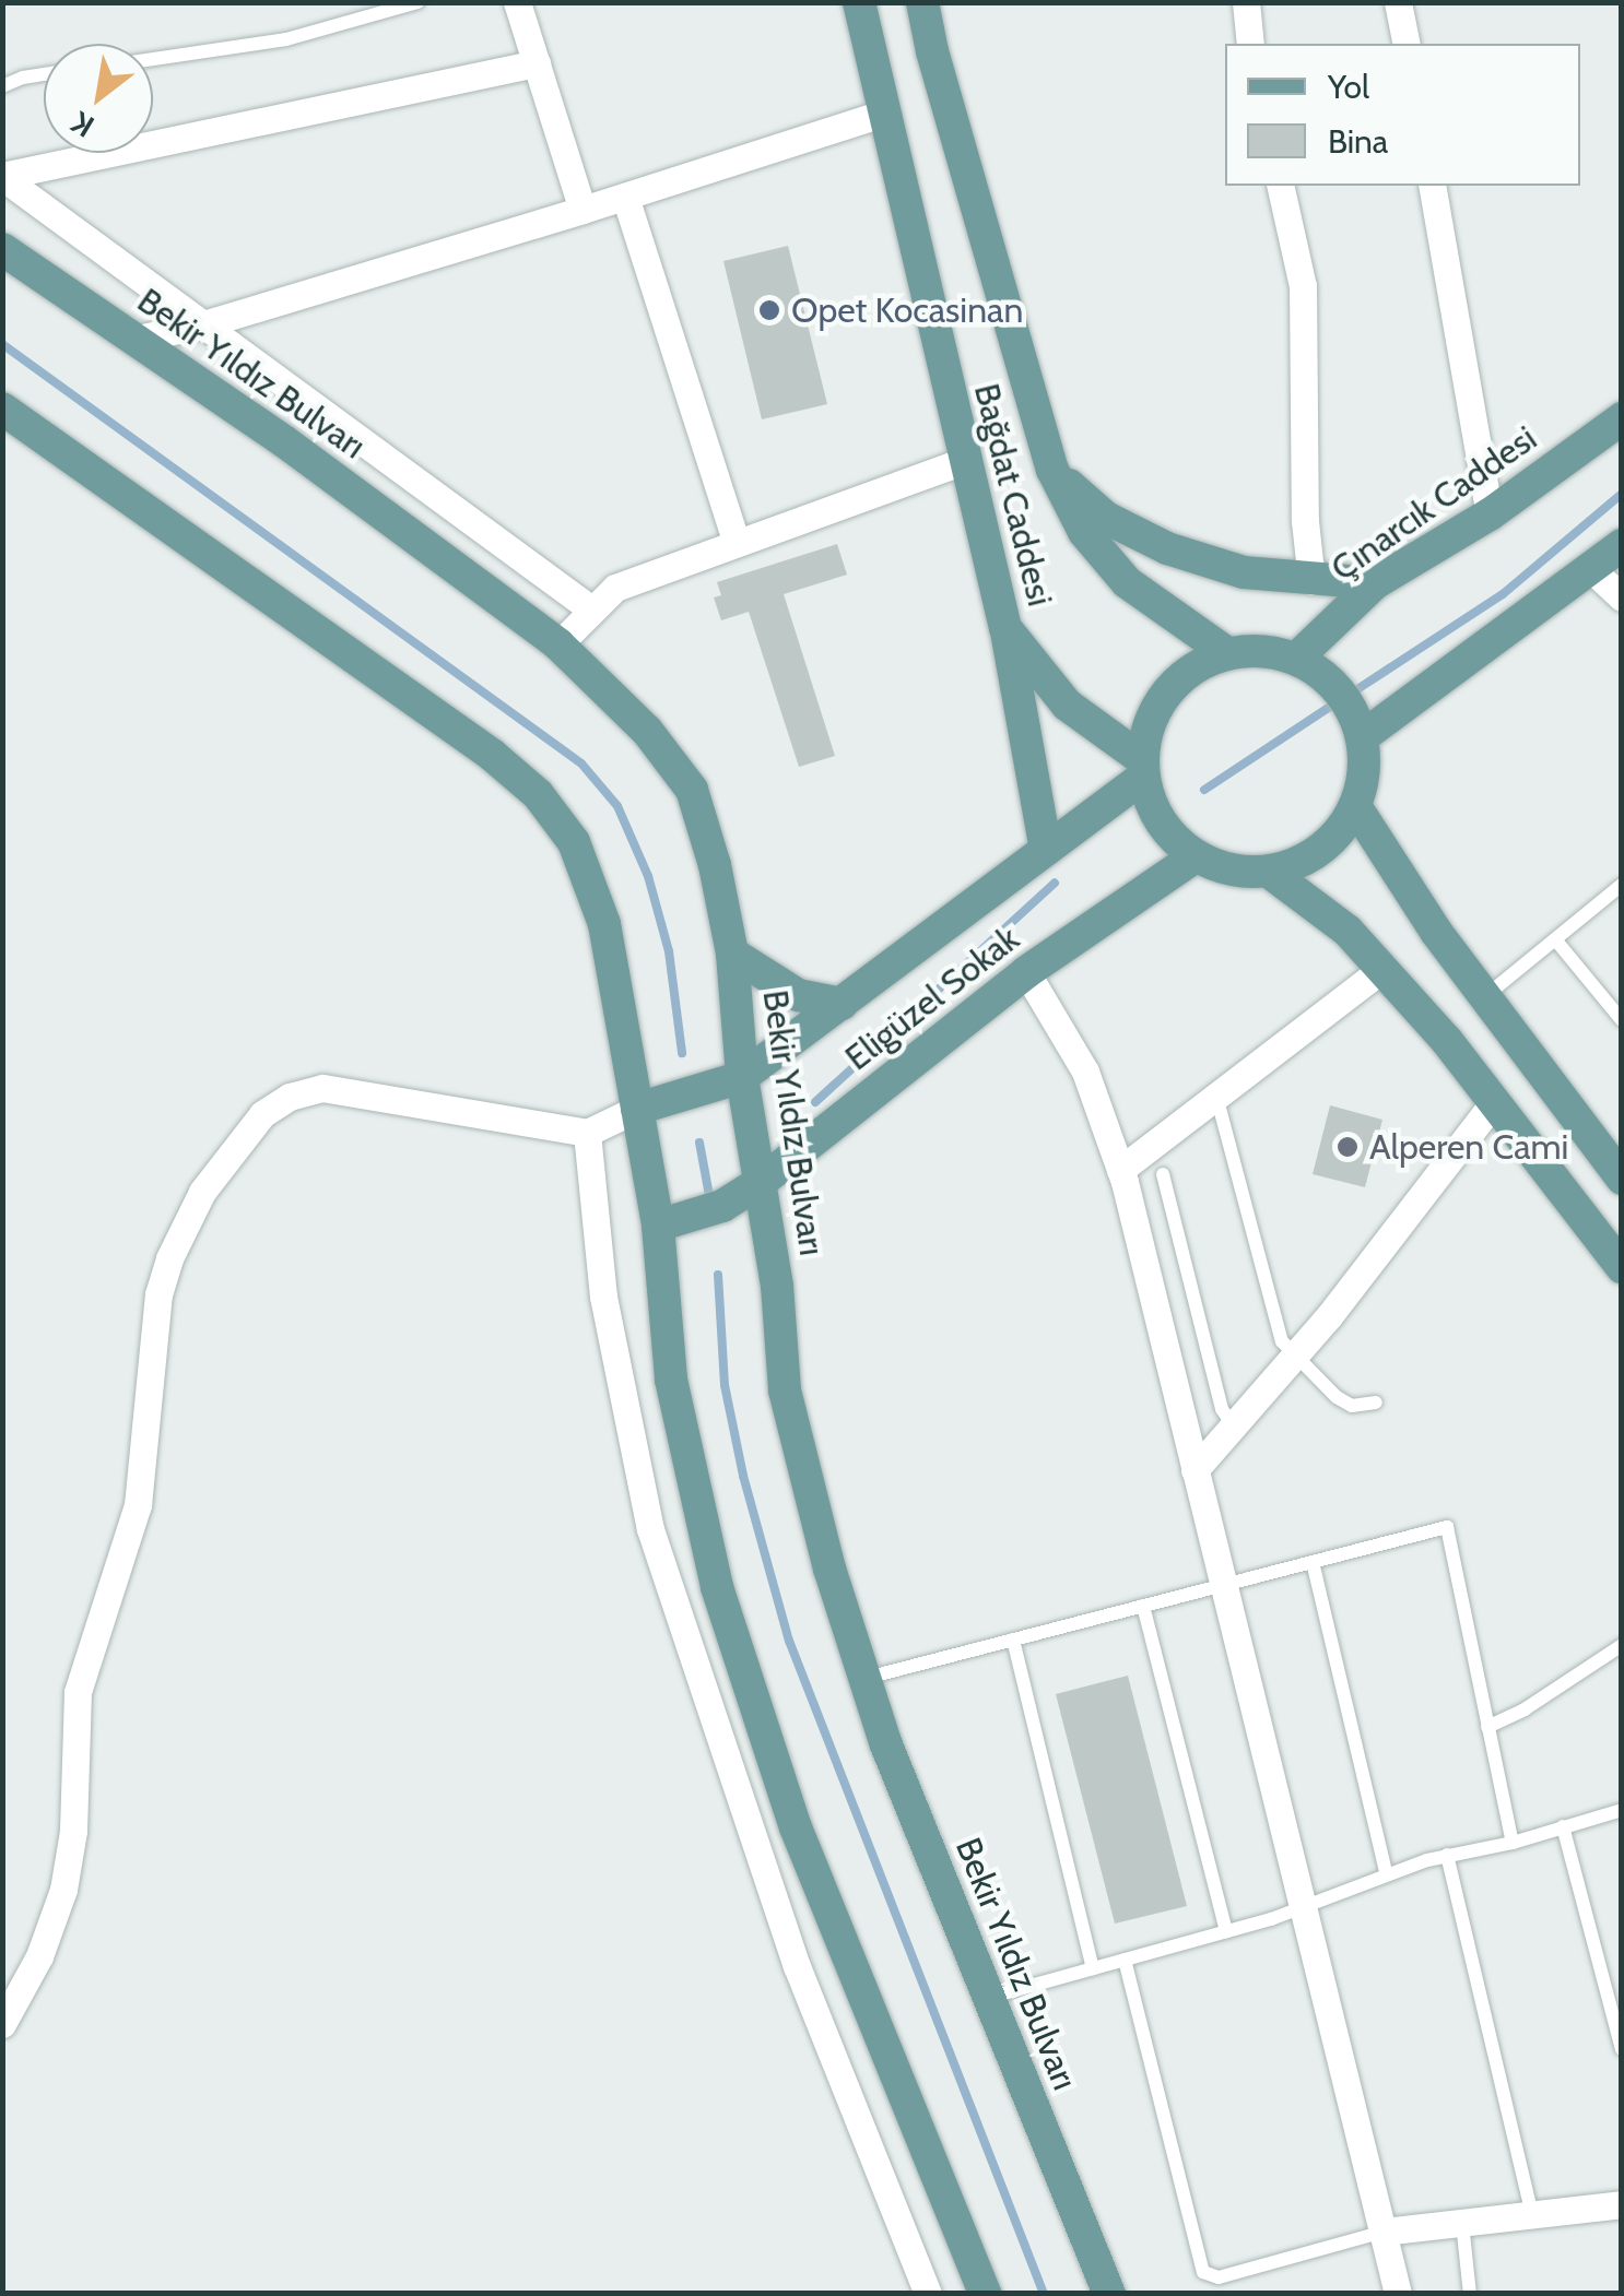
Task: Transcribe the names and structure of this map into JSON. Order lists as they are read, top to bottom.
{
  "streets": {
    "main road": [
      "Bekir Yıldız Bulvarı",
      "Bağdat Caddesi",
      "Çınarcık Caddesi",
      "Eligüzel Sokak"
    ]
  },
  "crossings": [
    ["Bekir Yıldız Bulvarı", "Eligüzel Sokak"],
    ["Bağdat Caddesi", "Çınarcık Caddesi"],
    ["Bağdat Caddesi", "Eligüzel Sokak"],
    ["Çınarcık Caddesi", "Eligüzel Sokak"]
  ],
  "places": ["Opet Kocasinan", "Alperen Cami"],
  "legend": ["Yol", "Bina"],
  "north": "bottom left"
}
